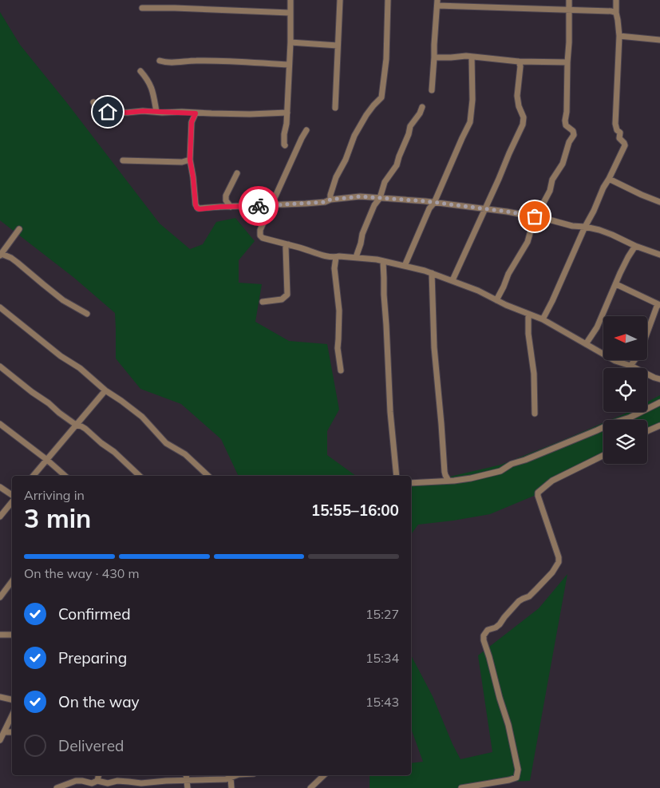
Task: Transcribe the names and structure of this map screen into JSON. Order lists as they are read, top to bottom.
{
  "north": "left",
  "page": {
    "heading": ["3 min", "Arriving in", "15:55–16:00"],
    "bar": "On the way · 430 m",
    "list": [
      ["Confirmed", "15:27"],
      ["Preparing", "15:34"],
      ["On the way", "15:43"],
      "Delivered"
    ]
  }
}
